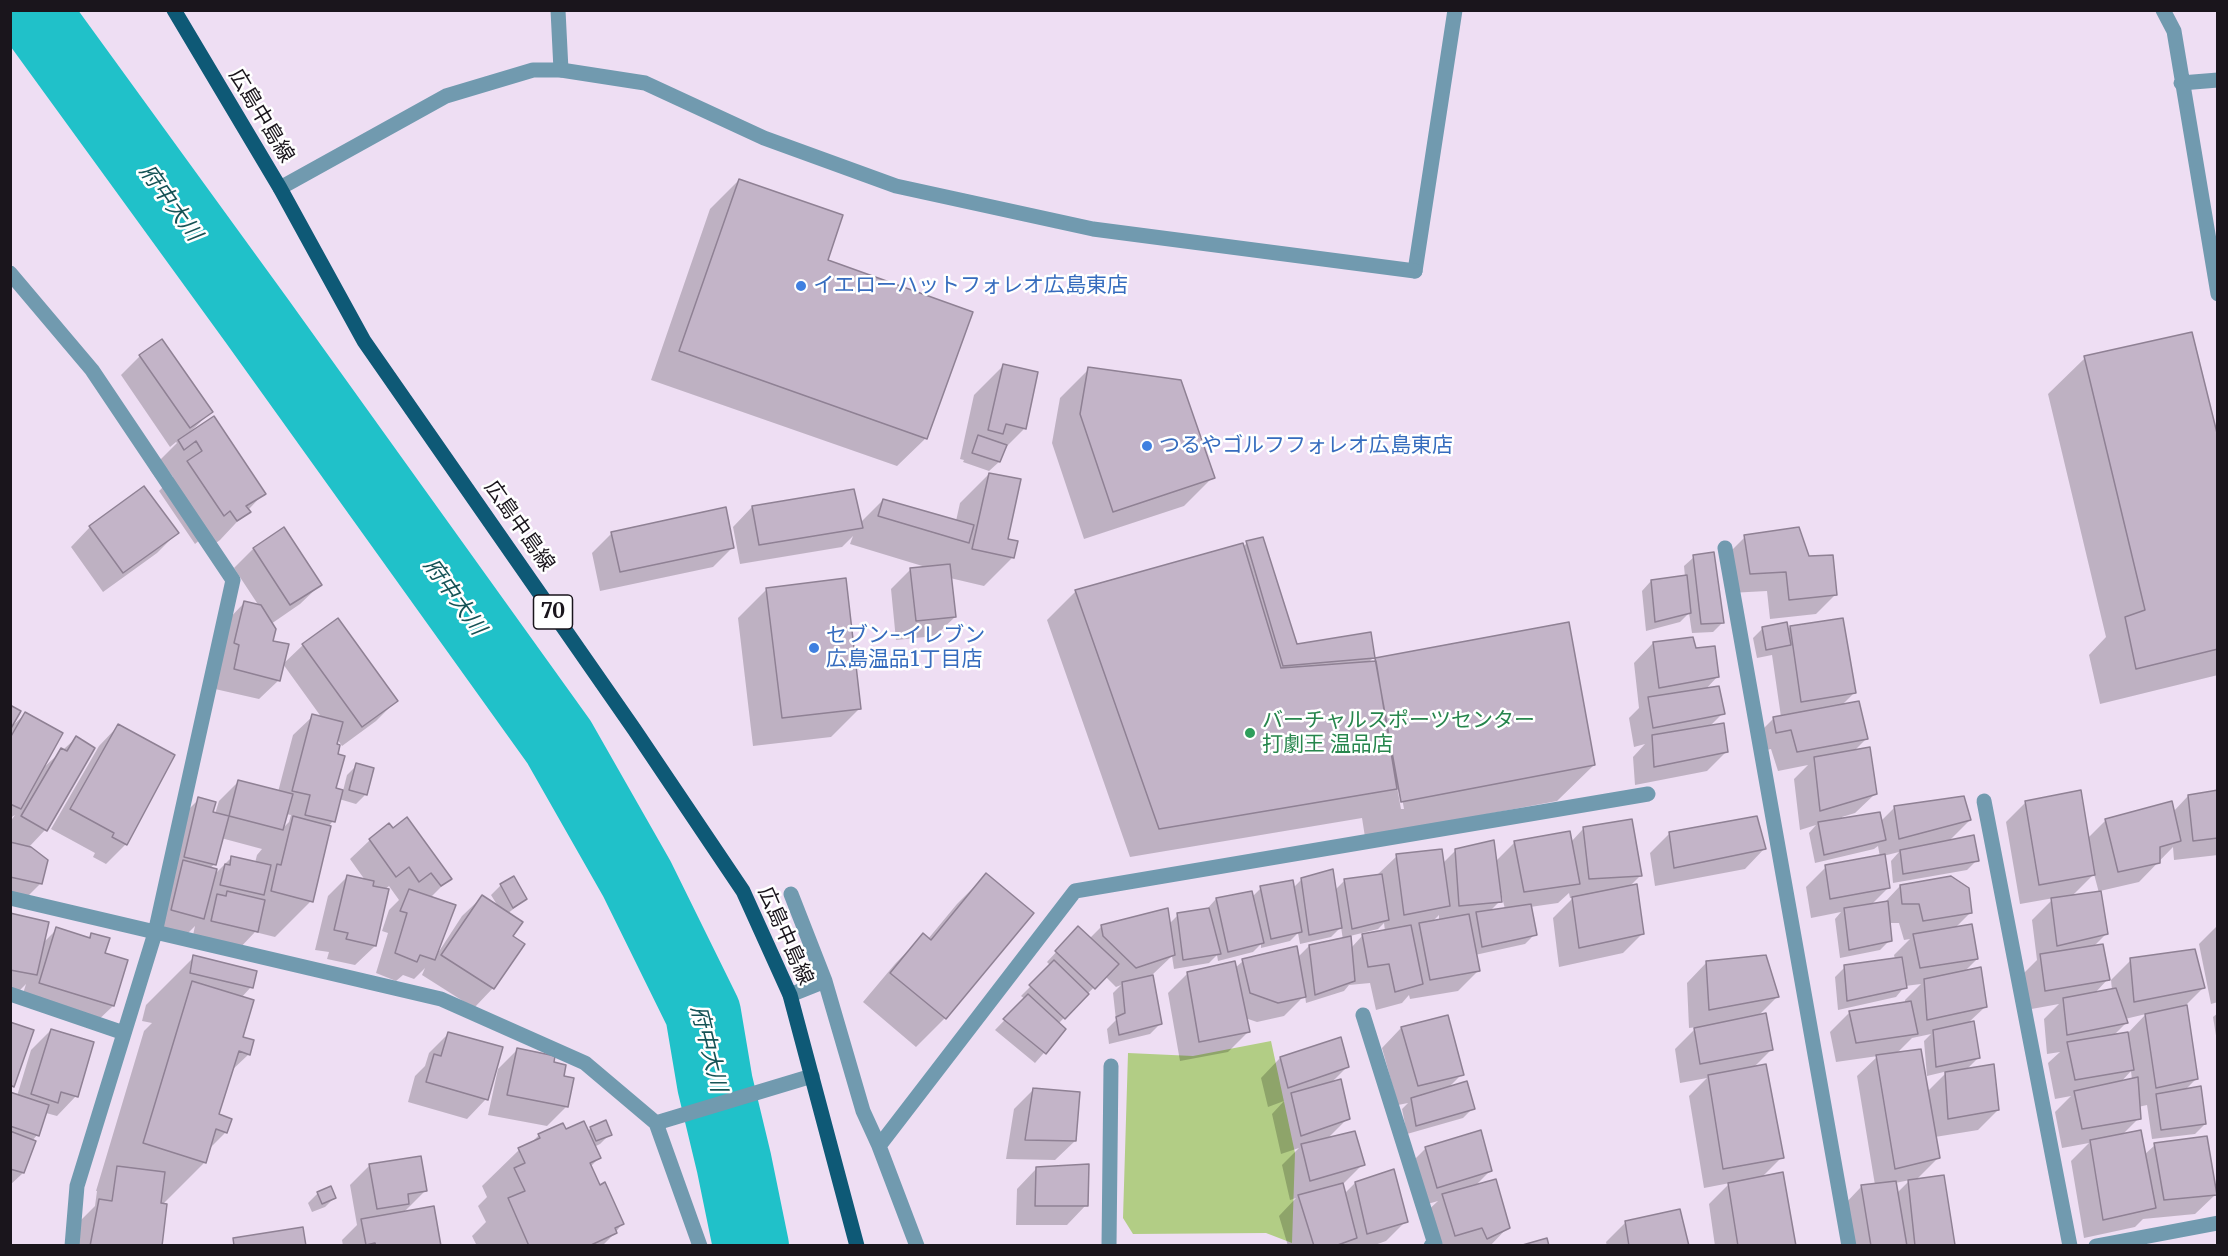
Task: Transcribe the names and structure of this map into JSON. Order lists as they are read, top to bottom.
{
  "streets": {
    "main road": ["広島中島線", "70"]
  },
  "water": ["府中大川"],
  "places": [
    "イエローハットフォレオ広島東店",
    "つるやゴルフフォレオ広島東店",
    "セブン‐イレブン 広島温品1丁目店",
    "バーチャルスポーツセンター 打劇王 温品店"
  ]
}
